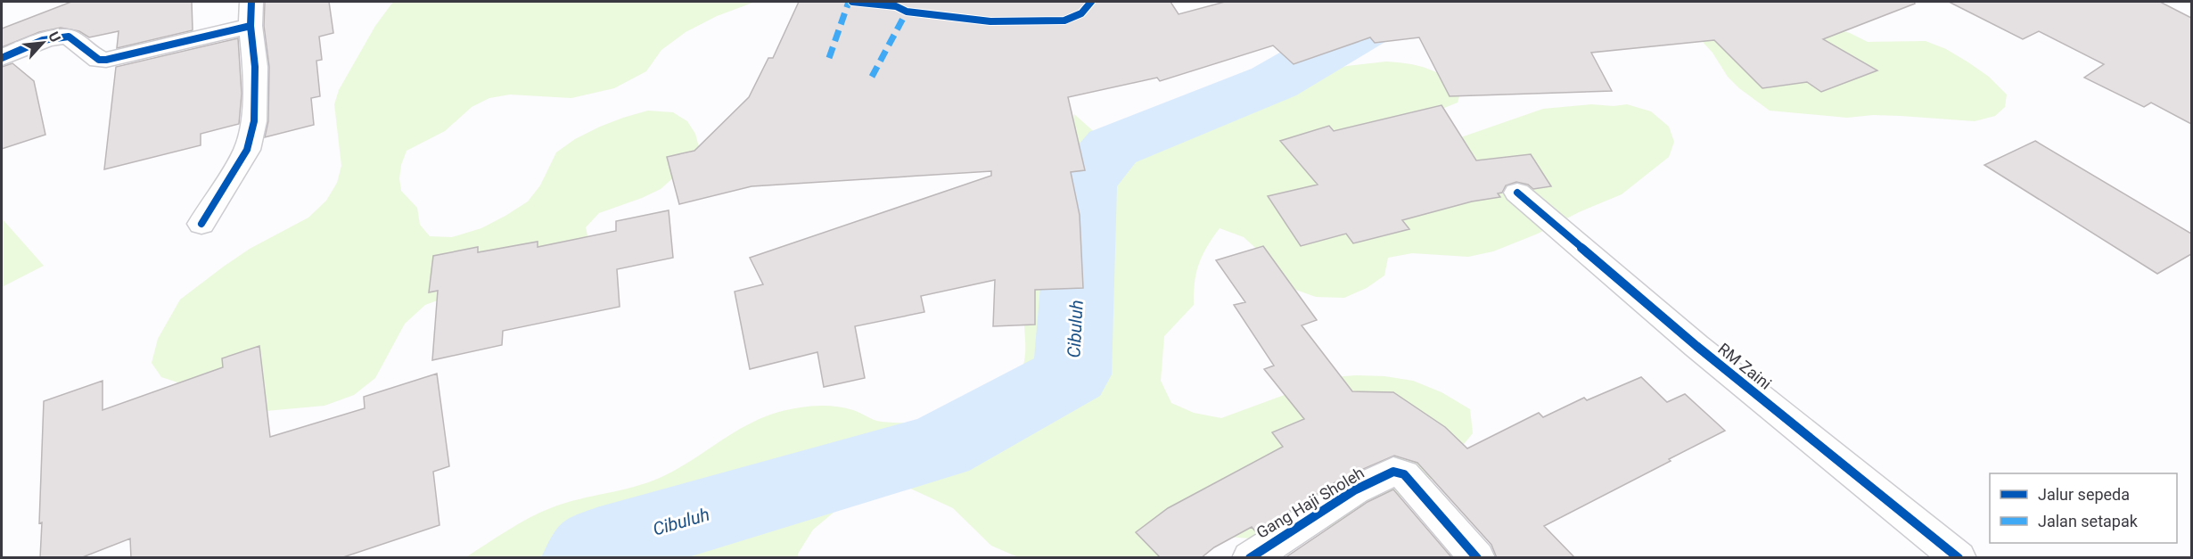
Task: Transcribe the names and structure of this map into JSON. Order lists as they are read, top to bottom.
{
  "streets": {
    "street": ["RM Zaini", "Gang Haji Sholeh"]
  },
  "water": ["Cibuluh"],
  "legend": ["Jalur sepeda", "Jalan setapak"],
  "north": "top right"
}
